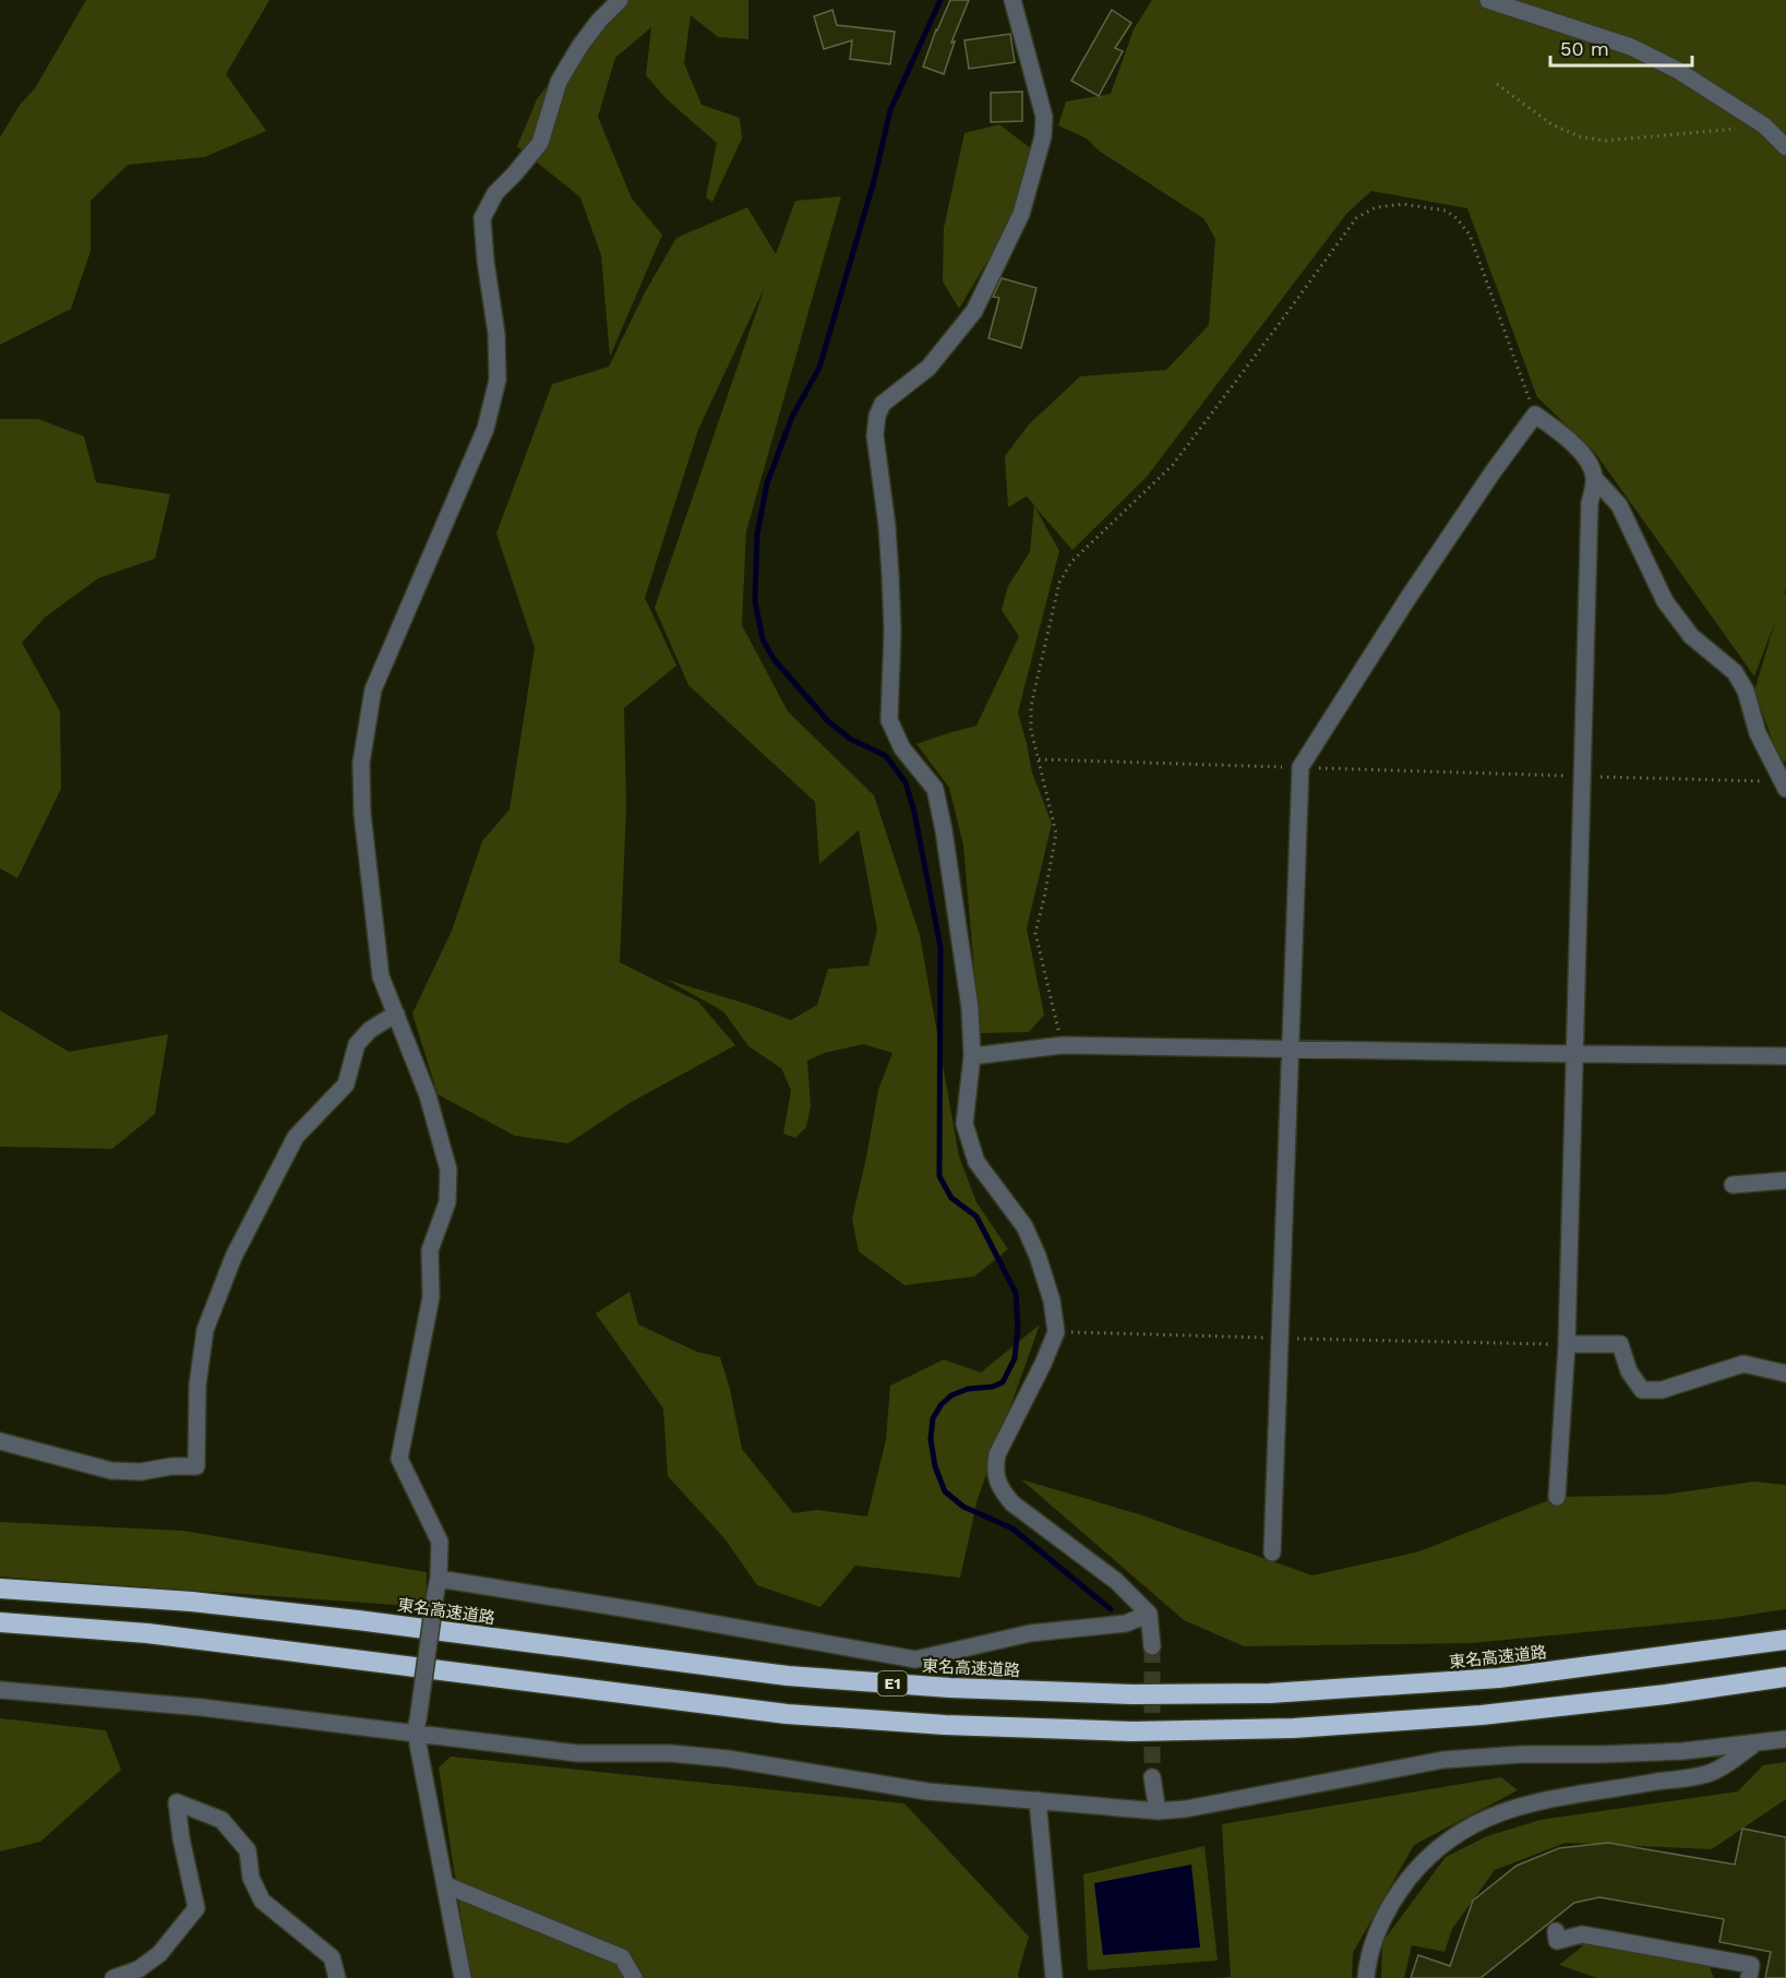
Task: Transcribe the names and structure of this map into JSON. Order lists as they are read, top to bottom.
{
  "streets": {
    "highway": ["東名高速道路", "E1"]
  },
  "scale_bar": "50 m"
}
